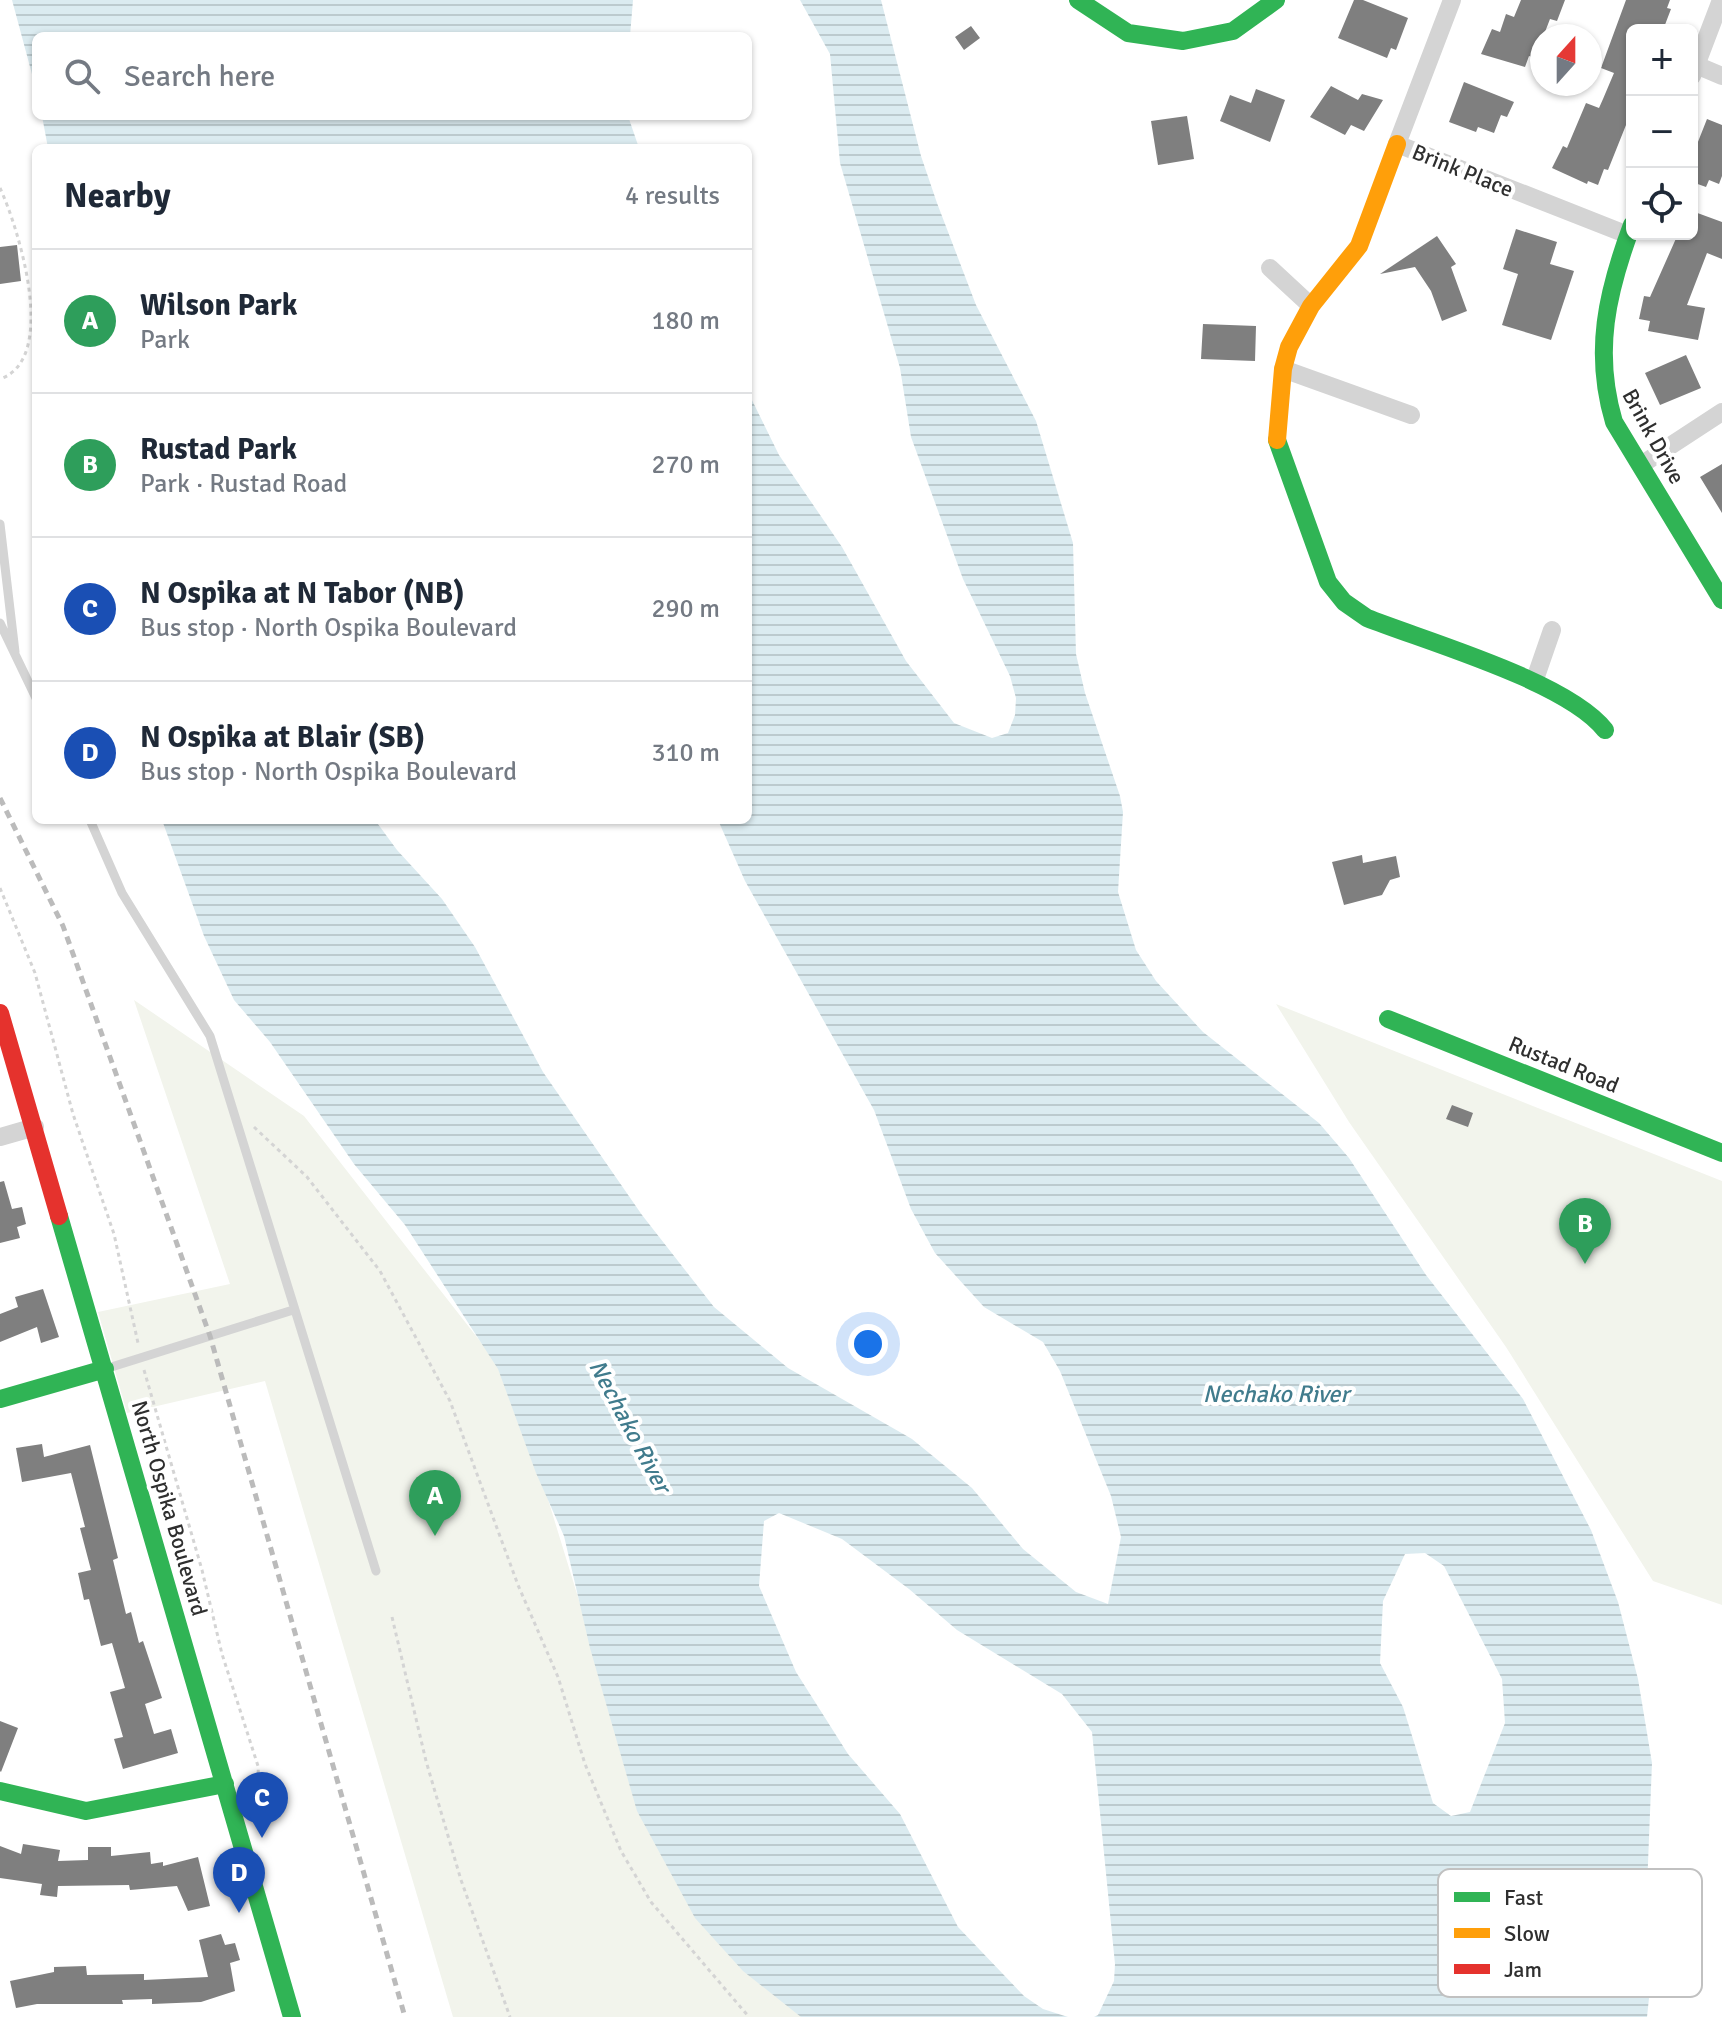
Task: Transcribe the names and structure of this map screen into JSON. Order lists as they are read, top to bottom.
{
  "streets": {
    "street": [
      "Brink Place",
      "Brink Drive",
      "Rustad Road",
      "North Ospika Boulevard"
    ]
  },
  "water": ["Nechako River"],
  "legend": ["Fast", "Slow", "Jam"],
  "north": "top",
  "page": {
    "map_buttons": ["+", "−"],
    "search": "Search here",
    "heading": ["Nearby", "4 results"],
    "list": [
      {
        "mark": "A",
        "name": "Wilson Park",
        "note": "Park",
        "value": "180 m"
      },
      {
        "mark": "B",
        "name": "Rustad Park",
        "note": "Park · Rustad Road",
        "value": "270 m"
      },
      {
        "mark": "C",
        "name": "N Ospika at N Tabor (NB)",
        "note": "Bus stop · North Ospika Boulevard",
        "value": "290 m"
      },
      {
        "mark": "D",
        "name": "N Ospika at Blair (SB)",
        "note": "Bus stop · North Ospika Boulevard",
        "value": "310 m"
      }
    ],
    "pins": [
      "B",
      "A",
      "C",
      "D"
    ]
  }
}
